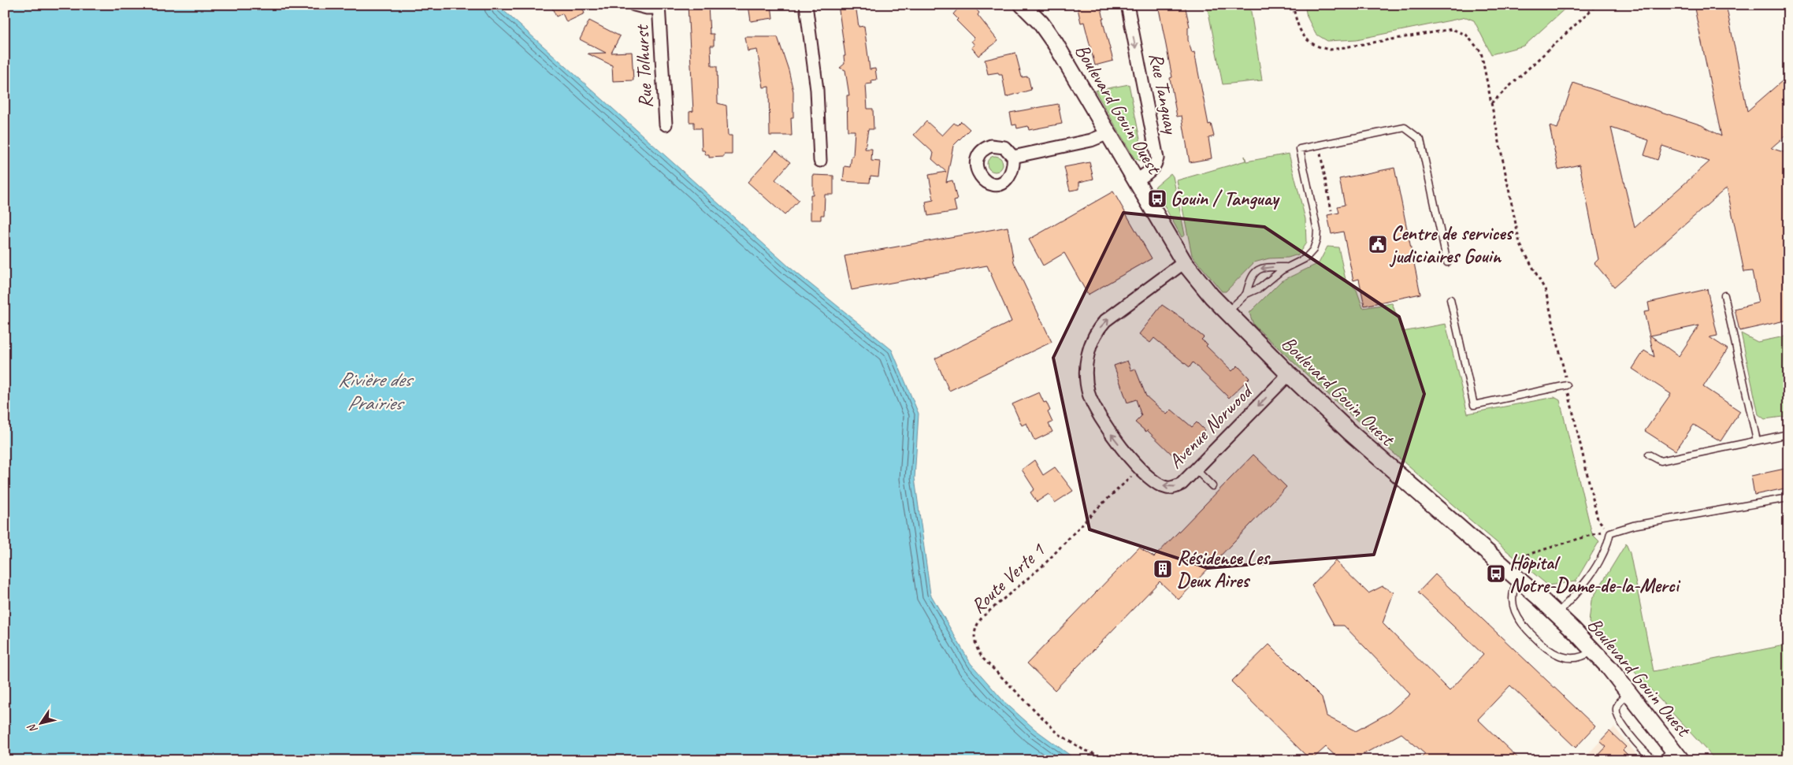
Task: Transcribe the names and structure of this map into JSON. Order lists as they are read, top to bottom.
{
  "streets": {
    "street": [
      "Rue Tolhurst",
      "Rue Tanguay",
      "Boulevard Gouin Ouest",
      "Avenue Norwood"
    ],
    "path": ["Route Verte 1"]
  },
  "crossings": [
    ["Rue Tanguay", "Boulevard Gouin Ouest"],
    ["Boulevard Gouin Ouest", "Avenue Norwood"]
  ],
  "one_way": ["Rue Tanguay"],
  "water": ["Rivière des Prairies"],
  "places": {
    "bus stop": ["Gouin / Tanguay", "Hôpital Notre-Dame-de-la-Merci"],
    "public building": ["Centre de services judiciaires Gouin"],
    "building": ["Résidence Les Deux Aires"]
  },
  "north": "bottom left"
}
